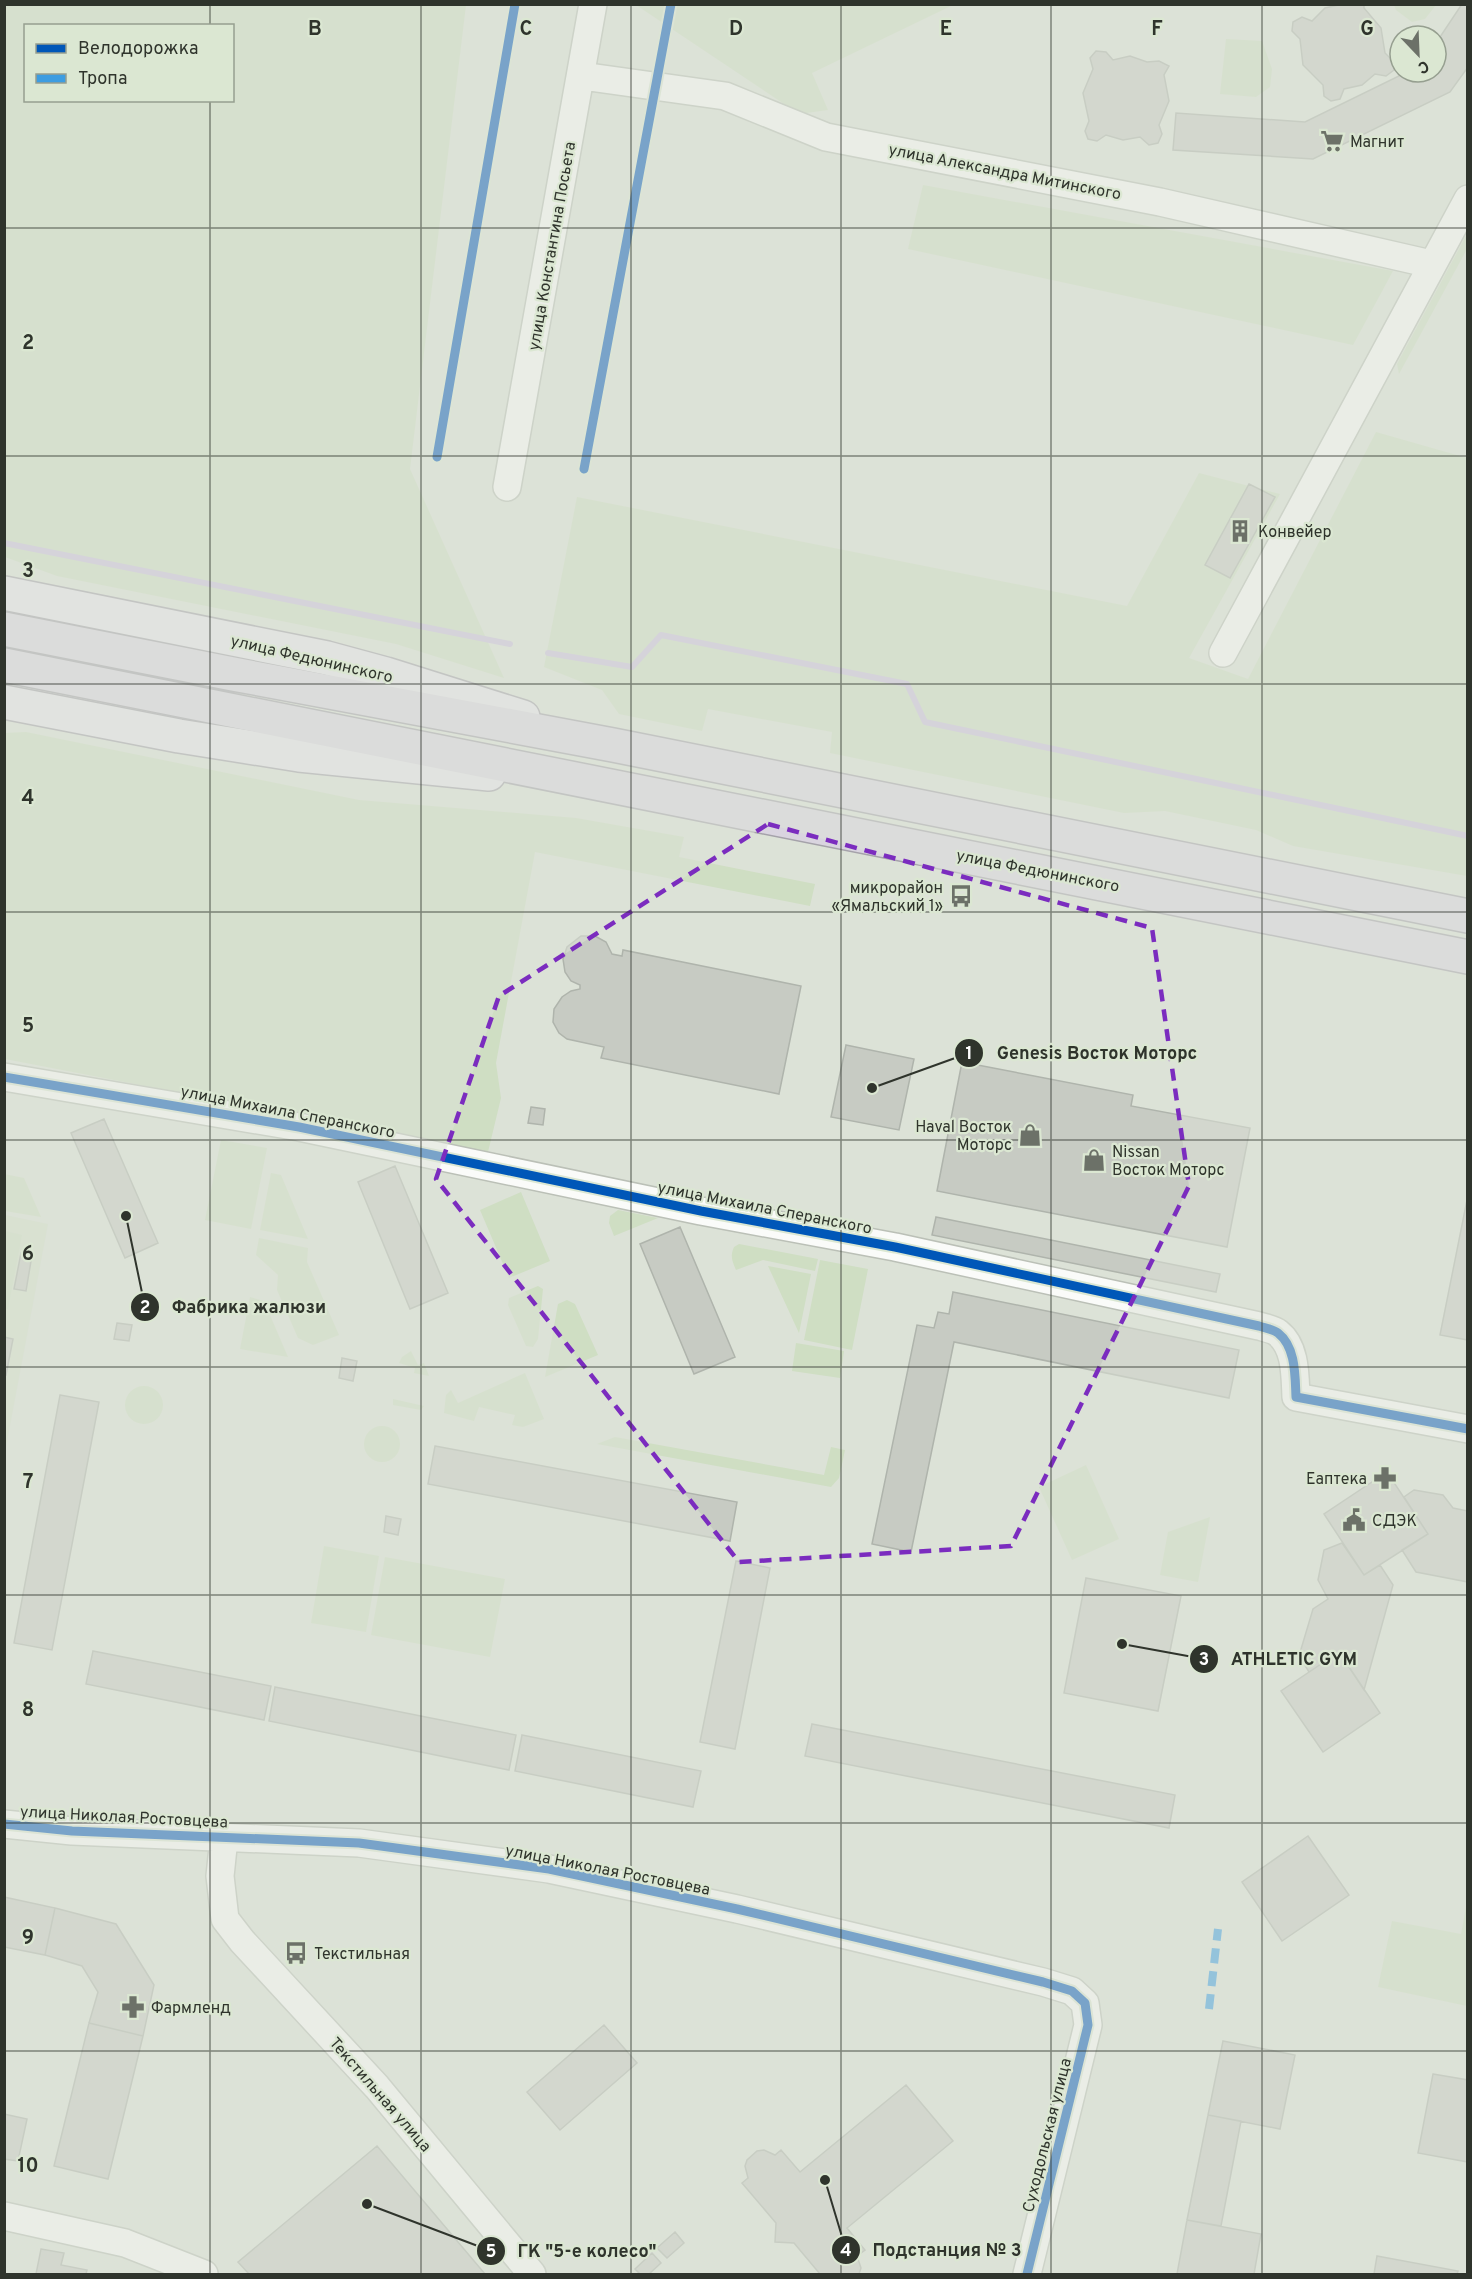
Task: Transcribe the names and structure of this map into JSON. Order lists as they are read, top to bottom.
{
  "streets": {
    "highway": ["улица Федюнинского"],
    "street": [
      "улица Александра Митинского",
      "улица Константина Посьета",
      "улица Михаила Сперанского",
      "улица Николая Ростовцева",
      "Текстильная улица",
      "Суходольская улица"
    ]
  },
  "crossings": [
    ["улица Александра Митинского", "улица Константина Посьета"],
    ["улица Николая Ростовцева", "Текстильная улица"],
    ["улица Николая Ростовцева", "Суходольская улица"]
  ],
  "places": {
    "supermarket": ["Магнит"],
    "building": ["Конвейер"],
    "bus stop": ["микрорайон «Ямальский 1»", "Текстильная"],
    "other": [
      "Genesis Восток Моторс",
      "Фабрика жалюзи",
      "ATHLETIC GYM",
      "Подстанция № 3",
      "ГК \"5-е колесо\""
    ],
    "shop": ["Haval Восток Моторс", "Nissan Восток Моторс"],
    "pharmacy": ["Еаптека", "Фармленд"],
    "public building": ["СДЭК"]
  },
  "legend": ["Велодорожка", "Тропа"],
  "north": "bottom right",
  "grid": {
    "columns": [
      "B",
      "C",
      "D",
      "E",
      "F",
      "G"
    ],
    "rows": [
      "2",
      "3",
      "4",
      "5",
      "6",
      "7",
      "8",
      "9",
      "10"
    ]
  }
}
